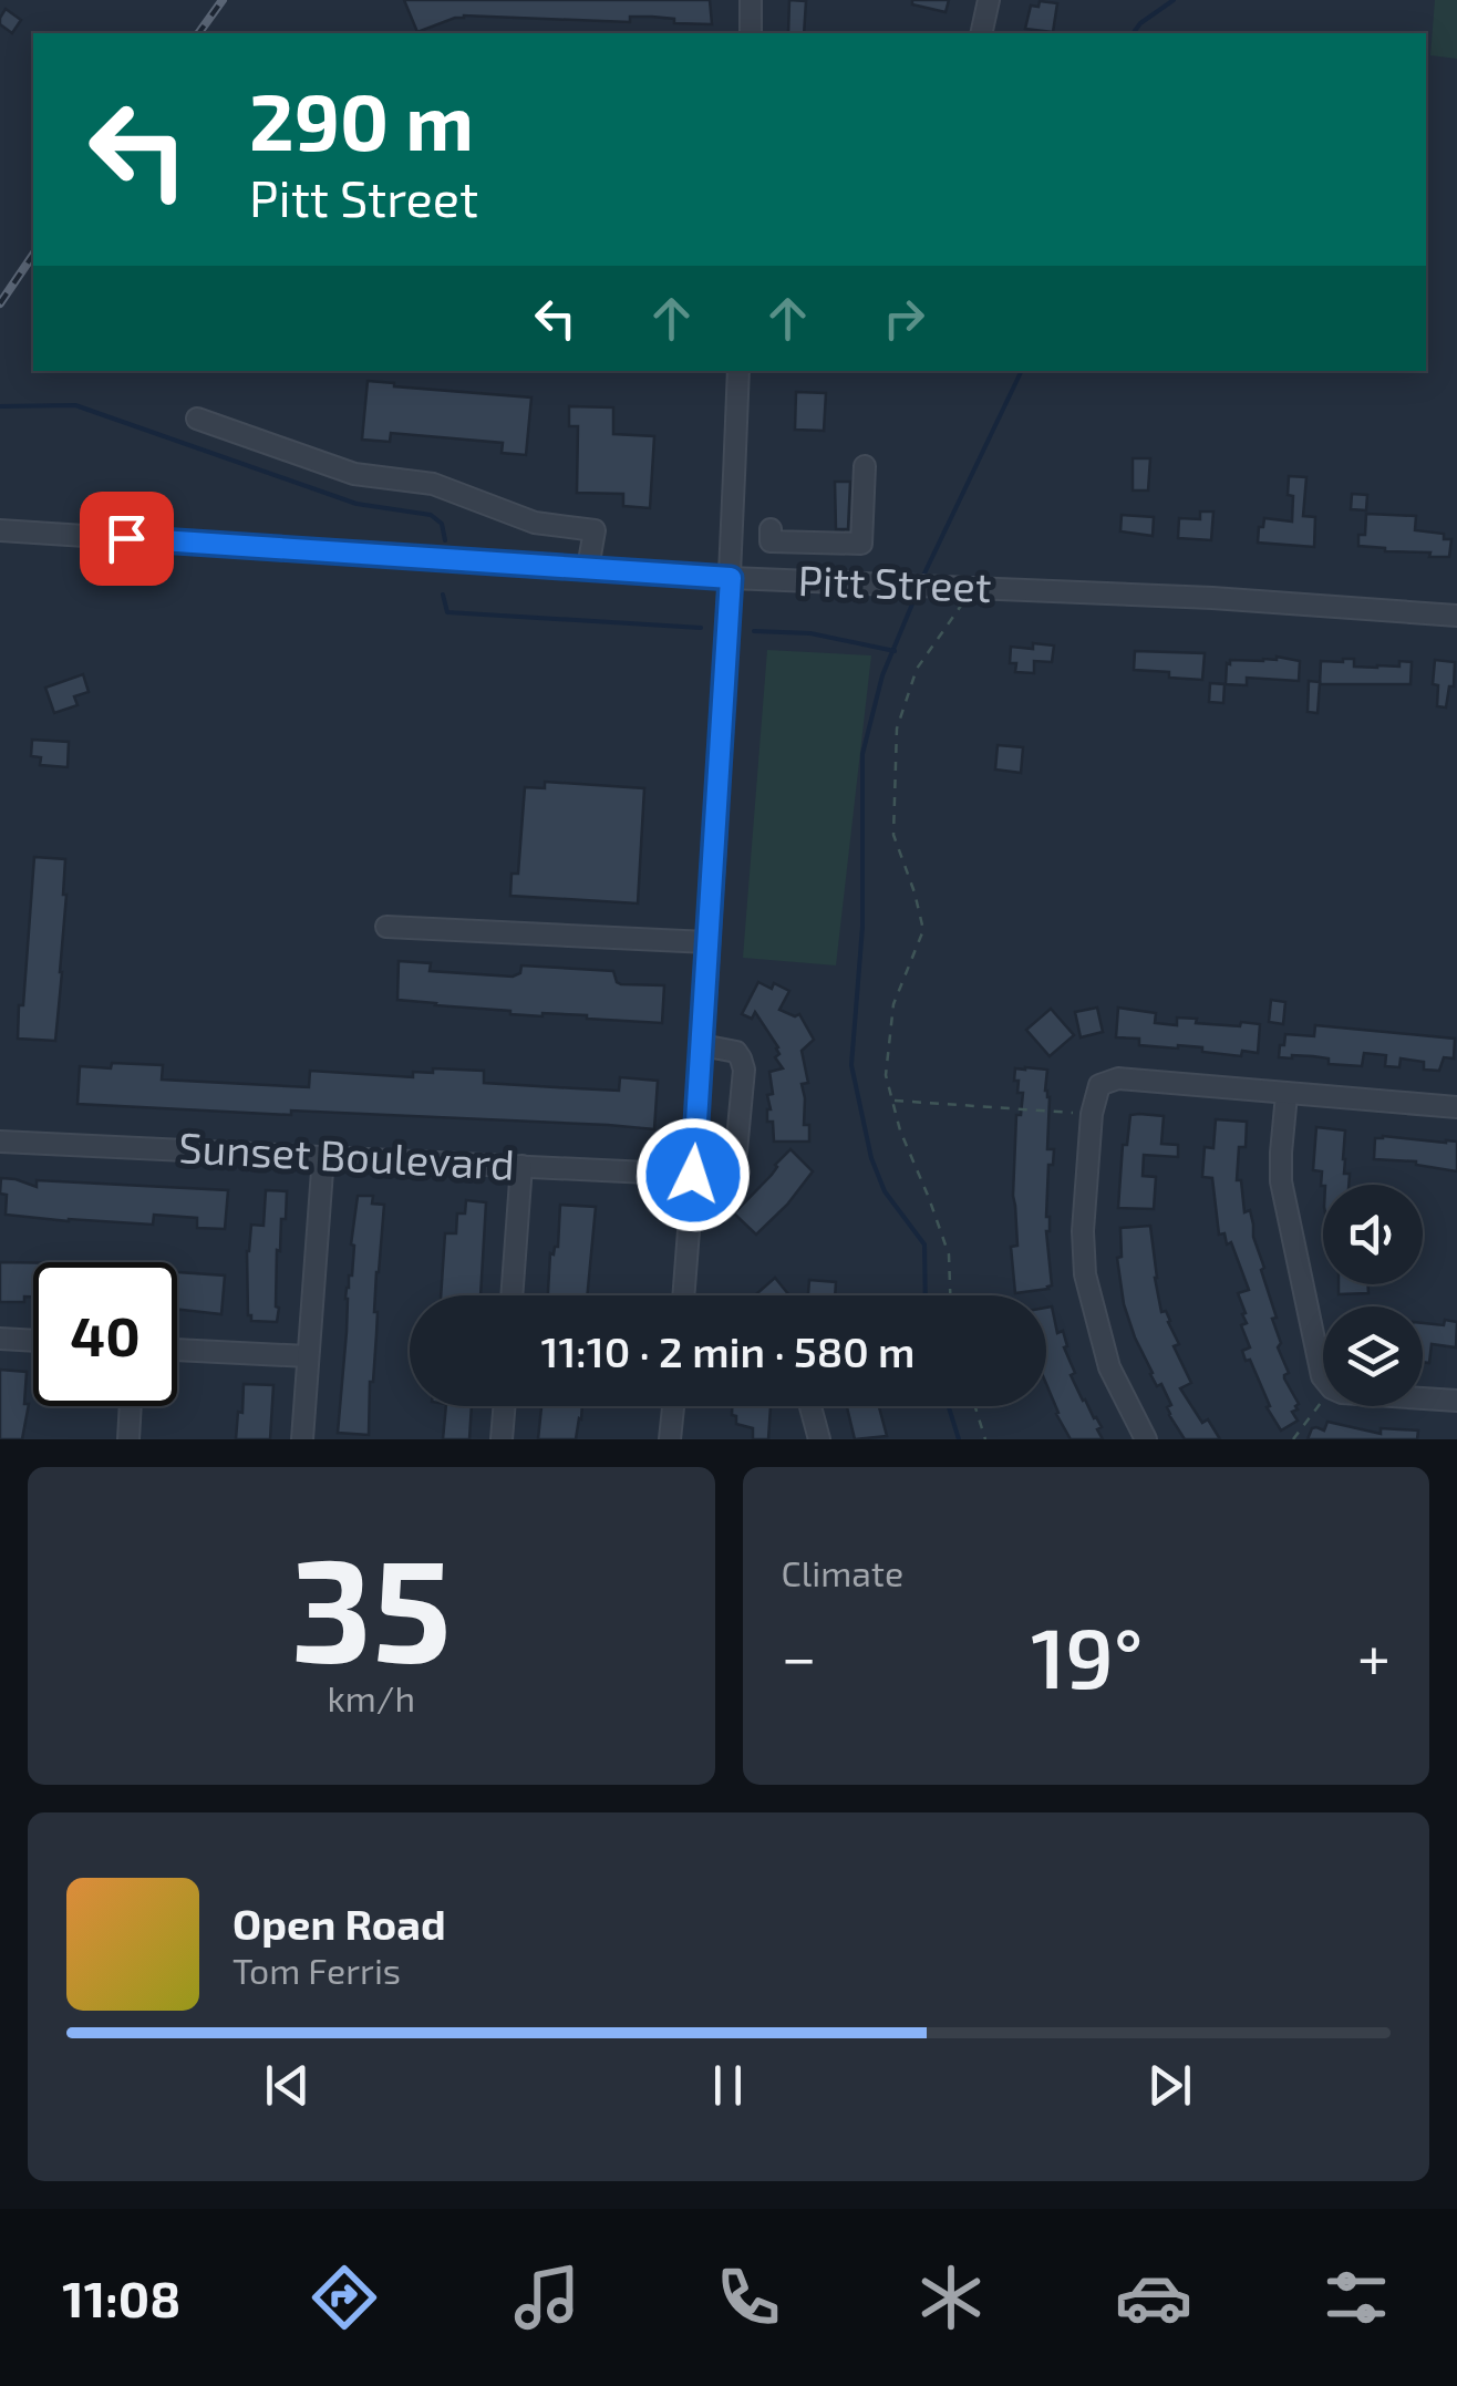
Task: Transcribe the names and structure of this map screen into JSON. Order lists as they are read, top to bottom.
{
  "streets": {
    "street": ["Pitt Street", "Sunset Boulevard"]
  },
  "page": {
    "turn": ["290 m", "Pitt Street"],
    "limit": "40",
    "trip": "11:10 · 2 min · 580 m",
    "tile": [
      ["35", "km/h"],
      "Climate"
    ],
    "heat": ["−", "19°", "+"],
    "song": ["Open Road", "Tom Ferris"],
    "tabs": "11:08"
  }
}
